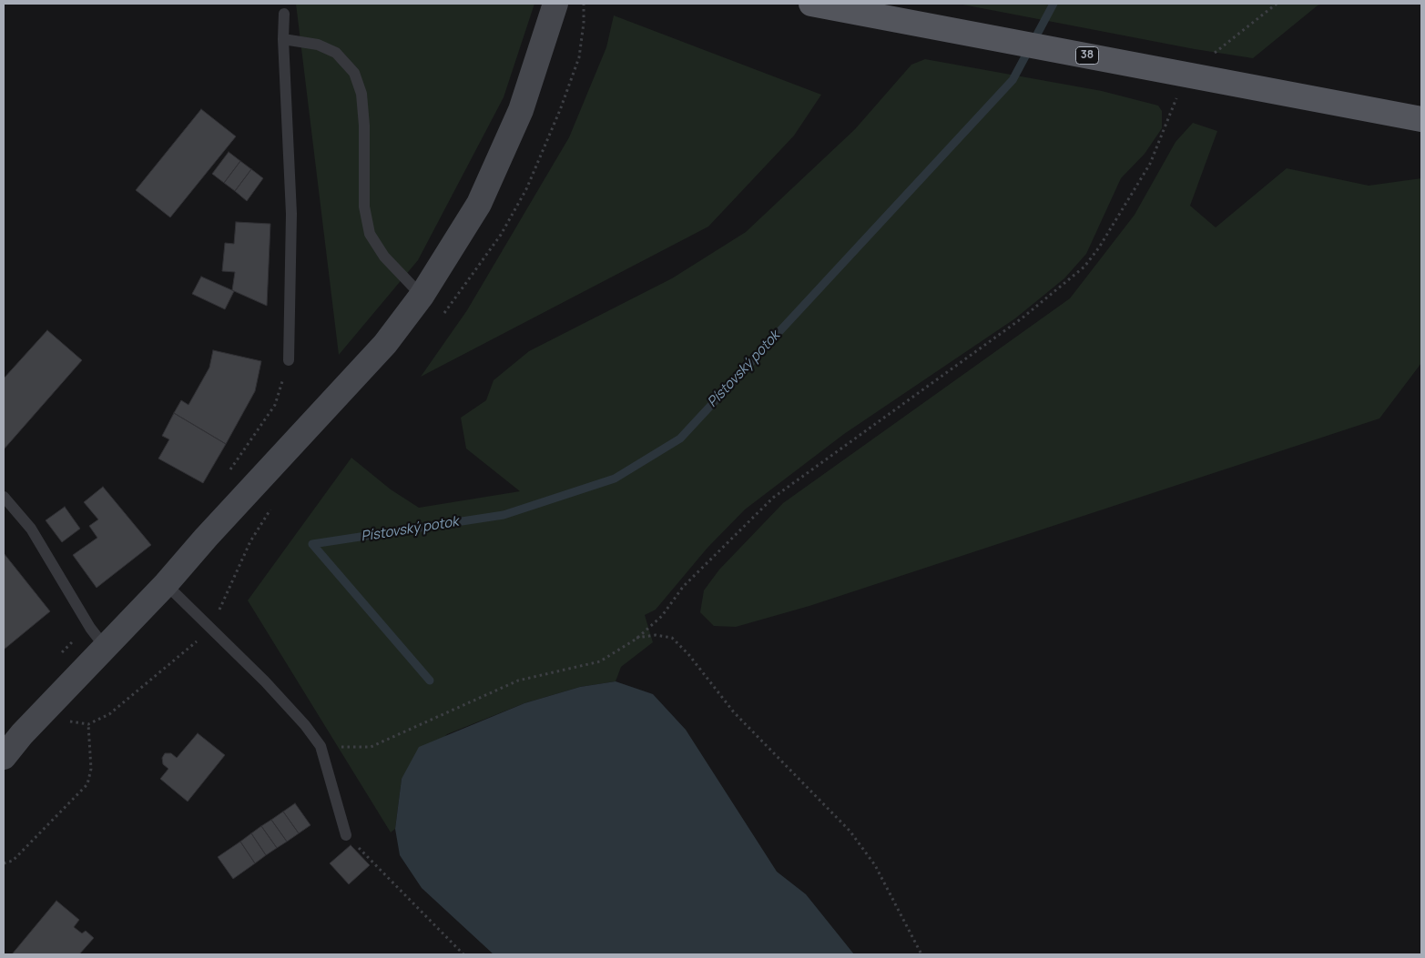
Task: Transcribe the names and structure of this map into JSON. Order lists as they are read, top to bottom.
{
  "streets": {
    "main road": ["38"]
  },
  "water": ["Pístovský potok"]
}
